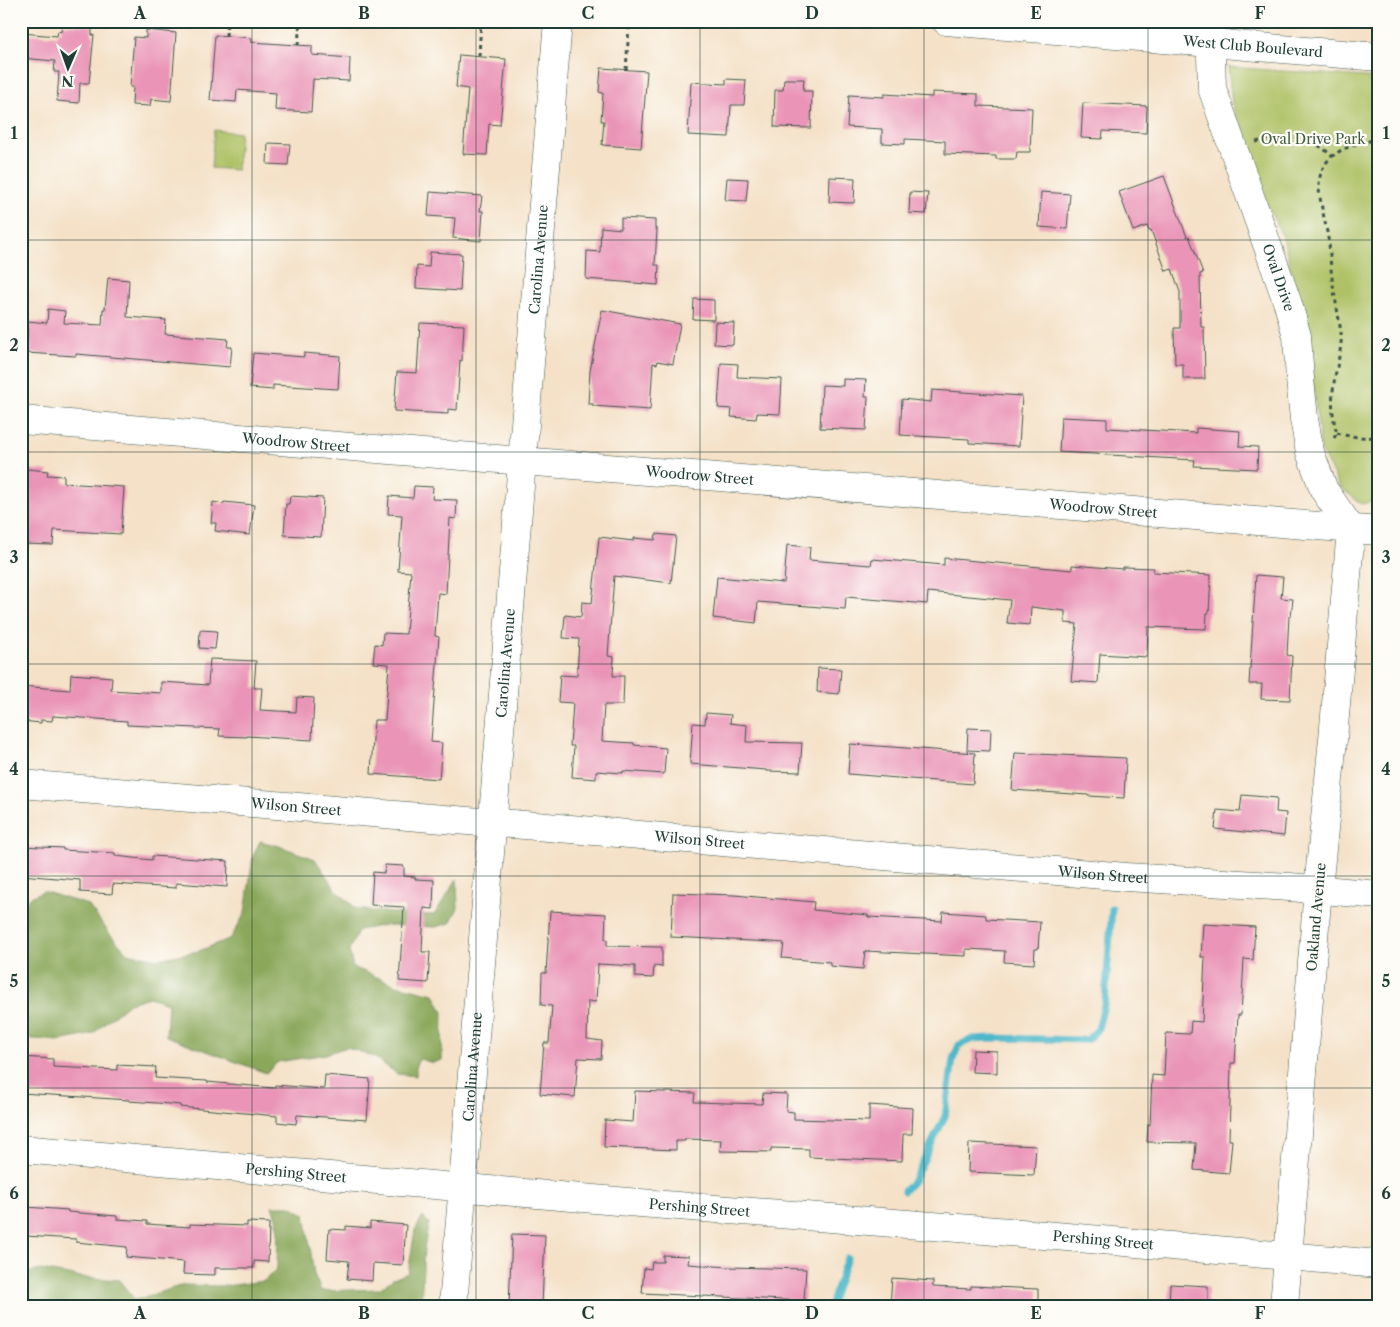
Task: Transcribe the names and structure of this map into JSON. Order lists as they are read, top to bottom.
{
  "streets": {
    "street": [
      "West Club Boulevard",
      "Carolina Avenue",
      "Oval Drive",
      "Woodrow Street",
      "Wilson Street",
      "Oakland Avenue",
      "Pershing Street"
    ]
  },
  "crossings": [
    ["West Club Boulevard", "Oval Drive"],
    ["Carolina Avenue", "Woodrow Street"],
    ["Carolina Avenue", "Wilson Street"],
    ["Carolina Avenue", "Pershing Street"],
    ["Oval Drive", "Woodrow Street"],
    ["Oval Drive", "Oakland Avenue"],
    ["Woodrow Street", "Oakland Avenue"],
    ["Wilson Street", "Oakland Avenue"],
    ["Oakland Avenue", "Pershing Street"]
  ],
  "parks": ["Oval Drive Park"],
  "north": "bottom",
  "grid": {
    "columns": [
      "A",
      "B",
      "C",
      "D",
      "E",
      "F"
    ],
    "rows": [
      "1",
      "2",
      "3",
      "4",
      "5",
      "6"
    ]
  }
}
